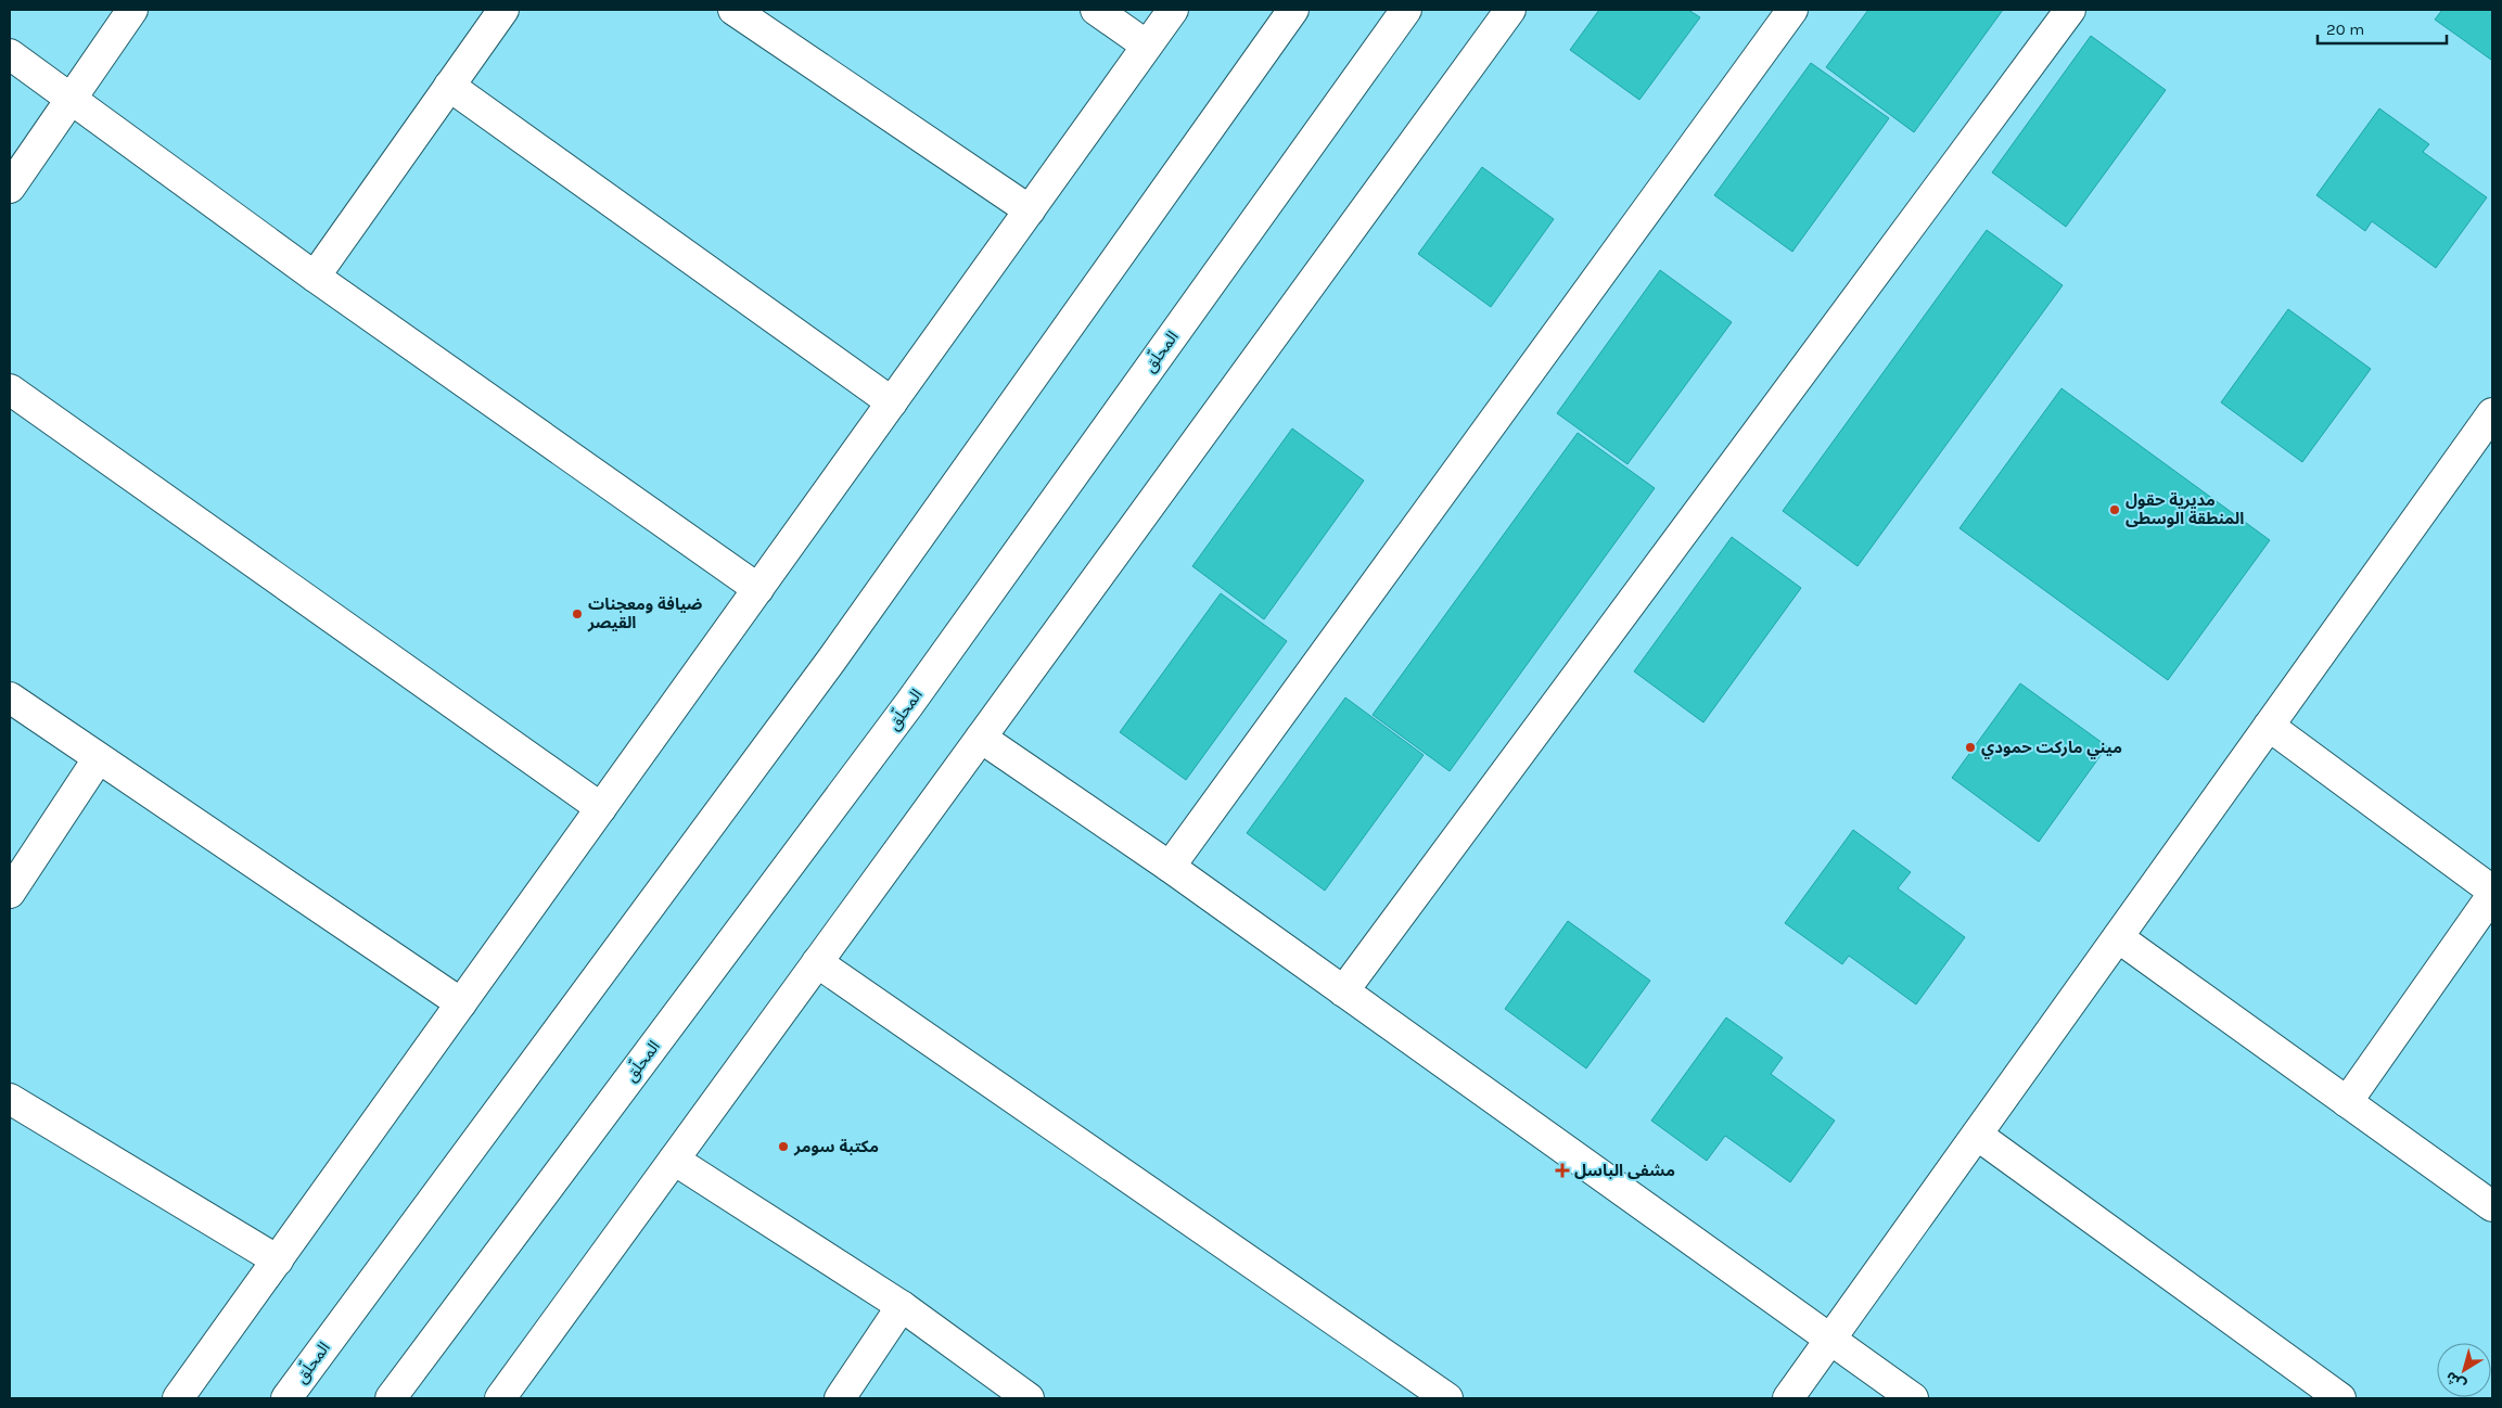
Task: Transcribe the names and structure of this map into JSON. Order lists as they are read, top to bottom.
{
  "streets": {
    "main road": ["المحلّق"]
  },
  "places": {
    "other": [
      "مديرية حقول المنطقة الوسطى",
      "ضيافة ومعجنات القيصر",
      "ميني ماركت حمودي",
      "مكتبة سومر"
    ],
    "health": ["مشفى الباسل"]
  },
  "scale_bar": "20 m",
  "north": "bottom left"
}
